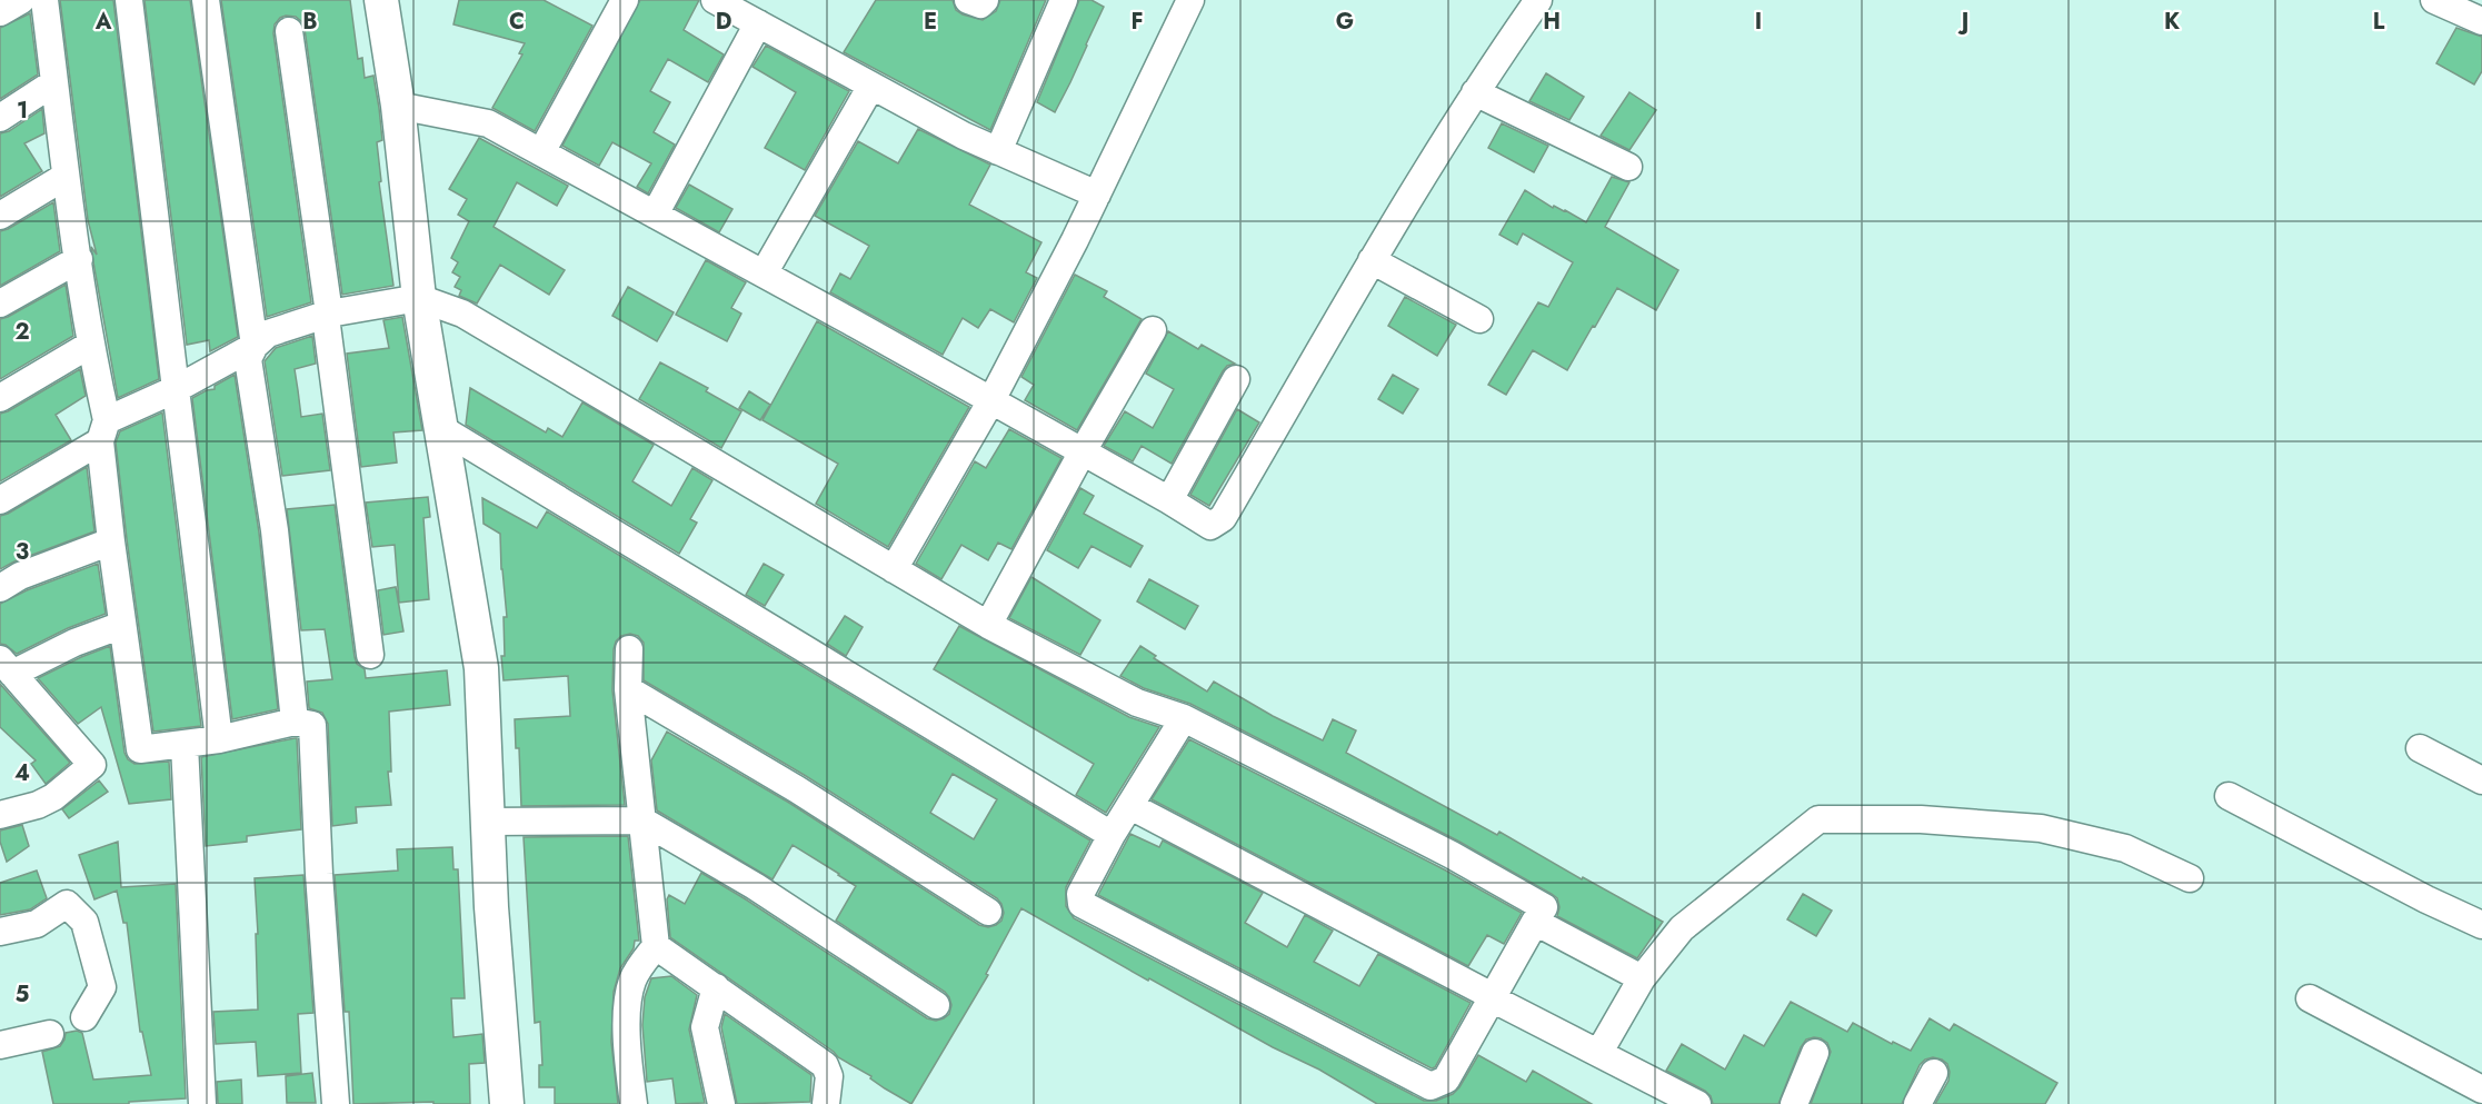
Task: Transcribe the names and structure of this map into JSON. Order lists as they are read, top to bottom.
{
  "grid": {
    "columns": [
      "A",
      "B",
      "C",
      "D",
      "E",
      "F",
      "G",
      "H",
      "I",
      "J",
      "K",
      "L"
    ],
    "rows": [
      "1",
      "2",
      "3",
      "4",
      "5"
    ]
  }
}
